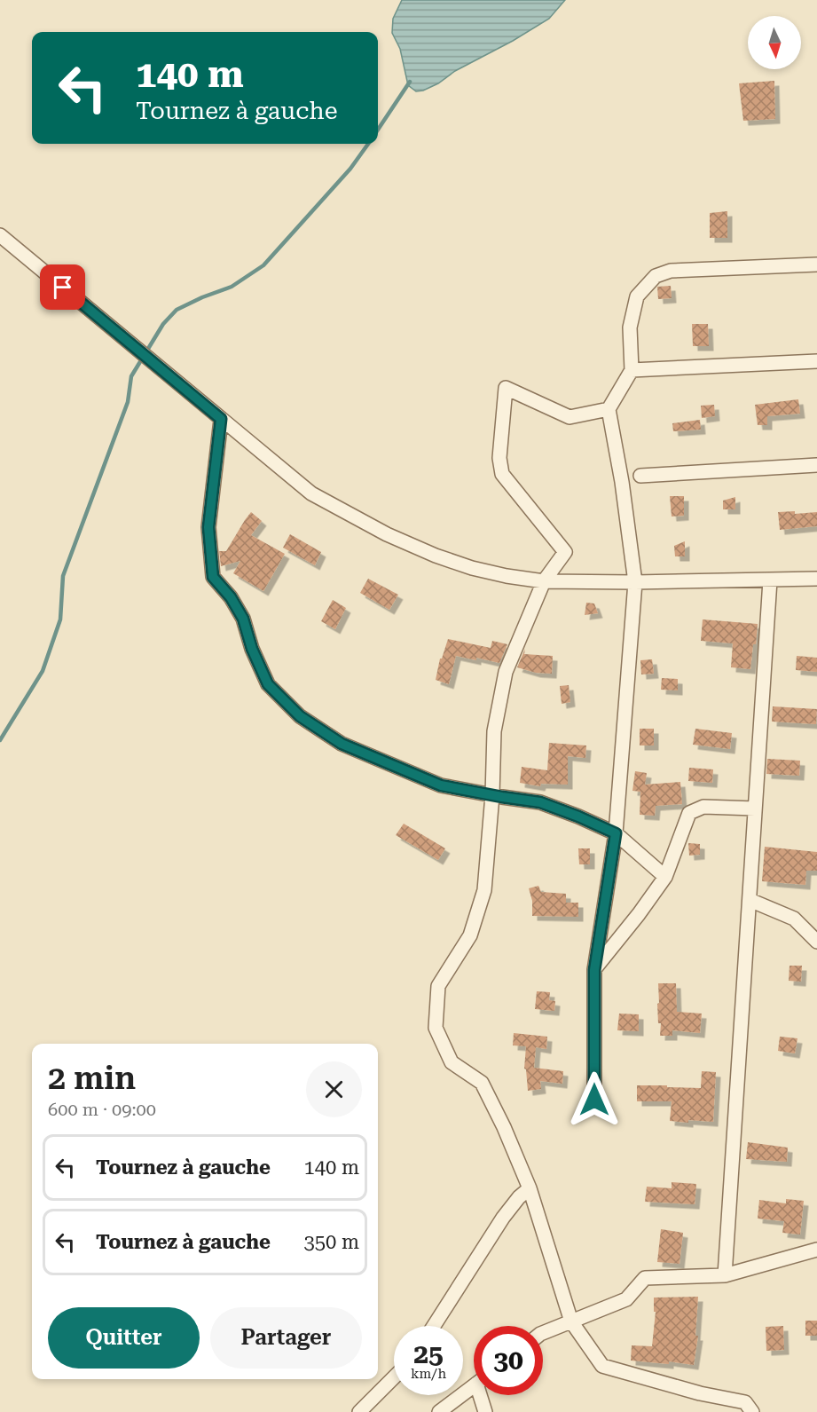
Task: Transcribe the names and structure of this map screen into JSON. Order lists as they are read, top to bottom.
{
  "north": "bottom",
  "page": {
    "turn": ["140 m", "Tournez à gauche"],
    "heading": ["2 min", "600 m · 09:00"],
    "list": [
      {
        "name": "Tournez à gauche",
        "value": "140 m"
      },
      {
        "name": "Tournez à gauche",
        "value": "350 m"
      }
    ],
    "buttons": ["Quitter", "Partager"],
    "speed": "25 km/h",
    "limit": "30"
  }
}
